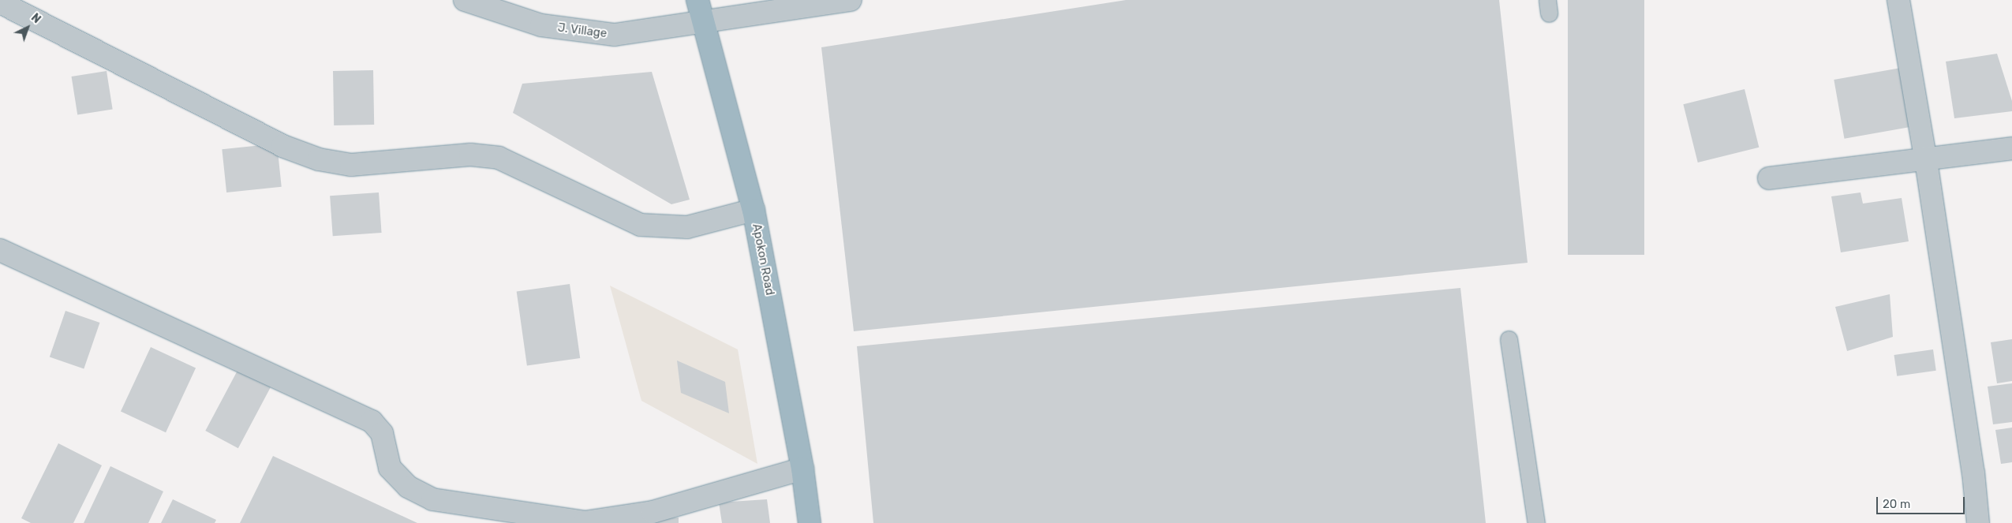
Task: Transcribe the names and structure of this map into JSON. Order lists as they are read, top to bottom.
{
  "streets": {
    "highway": ["Apokon Road"],
    "street": ["J. Village"]
  },
  "crossings": [
    ["J. Village", "Apokon Road"]
  ],
  "scale_bar": "20 m",
  "north": "top right"
}
